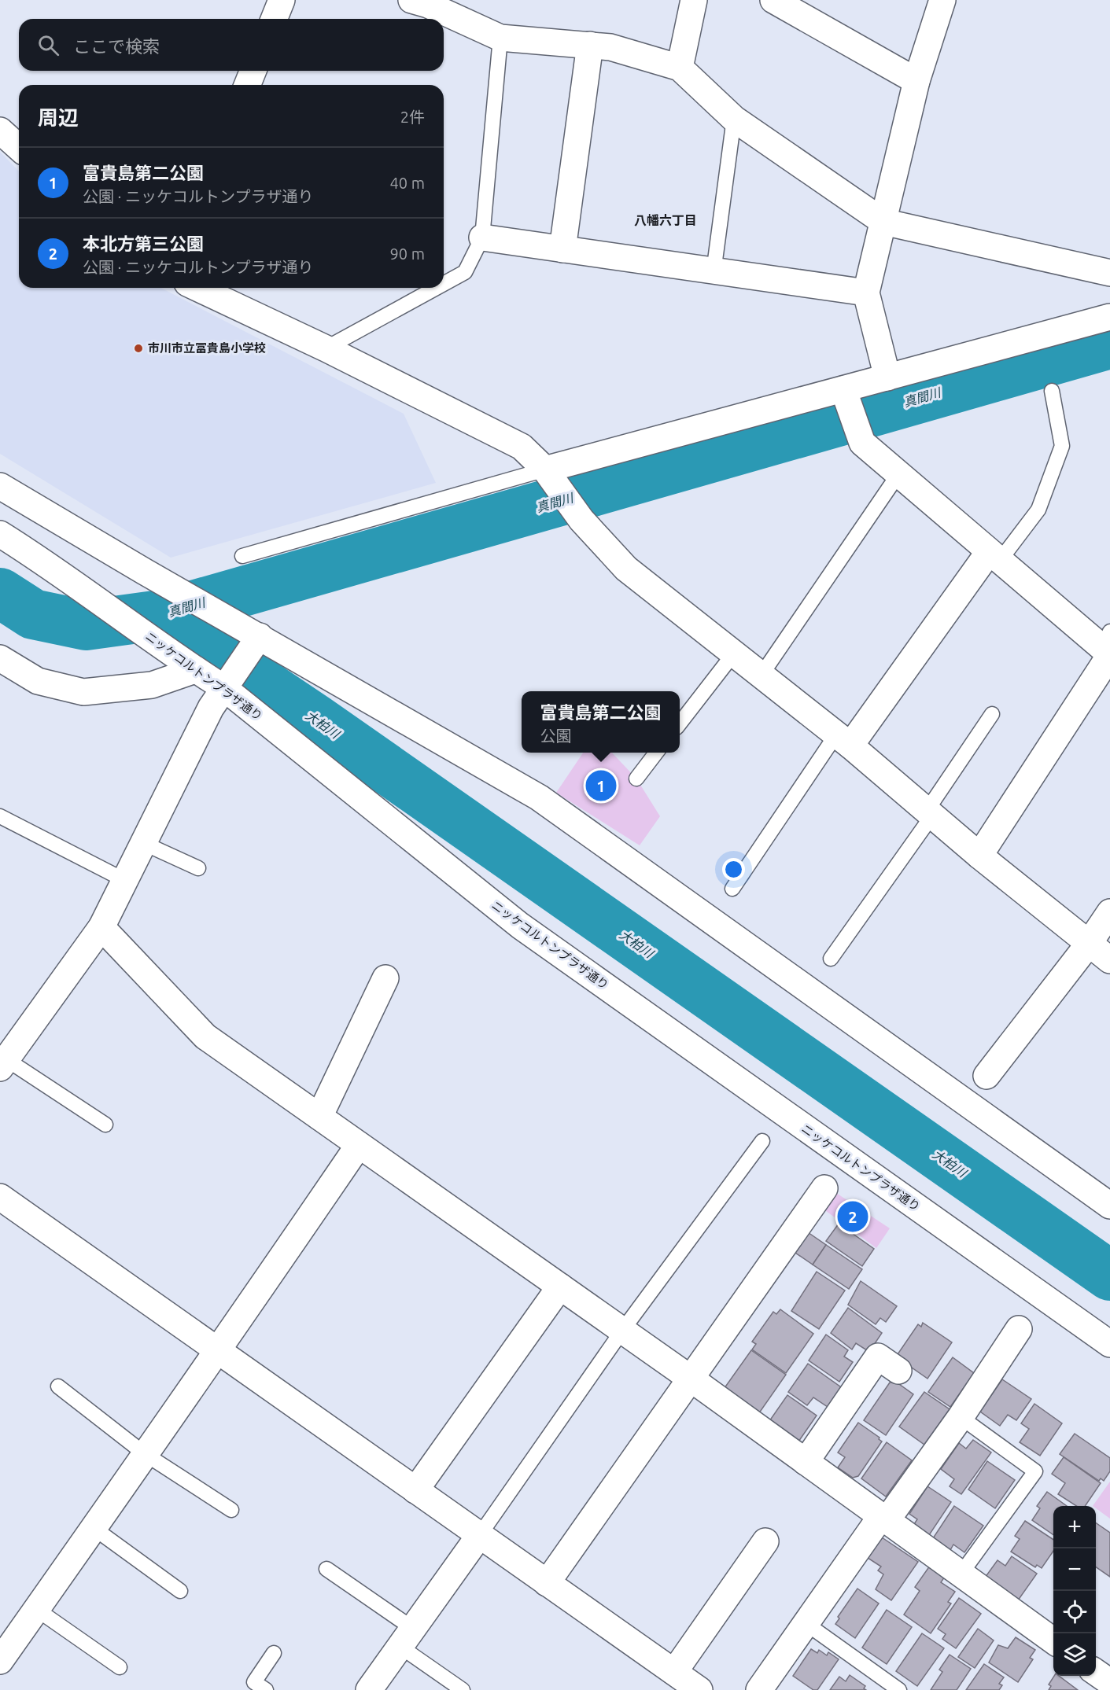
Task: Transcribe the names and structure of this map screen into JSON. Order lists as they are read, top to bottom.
{
  "streets": {
    "street": ["ニッケコルトンプラザ通り"]
  },
  "districts": ["八幡六丁目"],
  "water": ["真間川", "大柏川"],
  "places": ["市川市立冨貴島小学校"],
  "page": {
    "search": "ここで検索",
    "heading": ["周辺", "2件"],
    "list": [
      {
        "mark": "1",
        "name": "富貴島第二公園",
        "note": "公園 · ニッケコルトンプラザ通り",
        "value": "40 m"
      },
      {
        "mark": "2",
        "name": "本北方第三公園",
        "note": "公園 · ニッケコルトンプラザ通り",
        "value": "90 m"
      }
    ],
    "popup": ["富貴島第二公園", "公園"],
    "pins": ["1", "2"],
    "map_buttons": ["+", "−"]
  }
}
